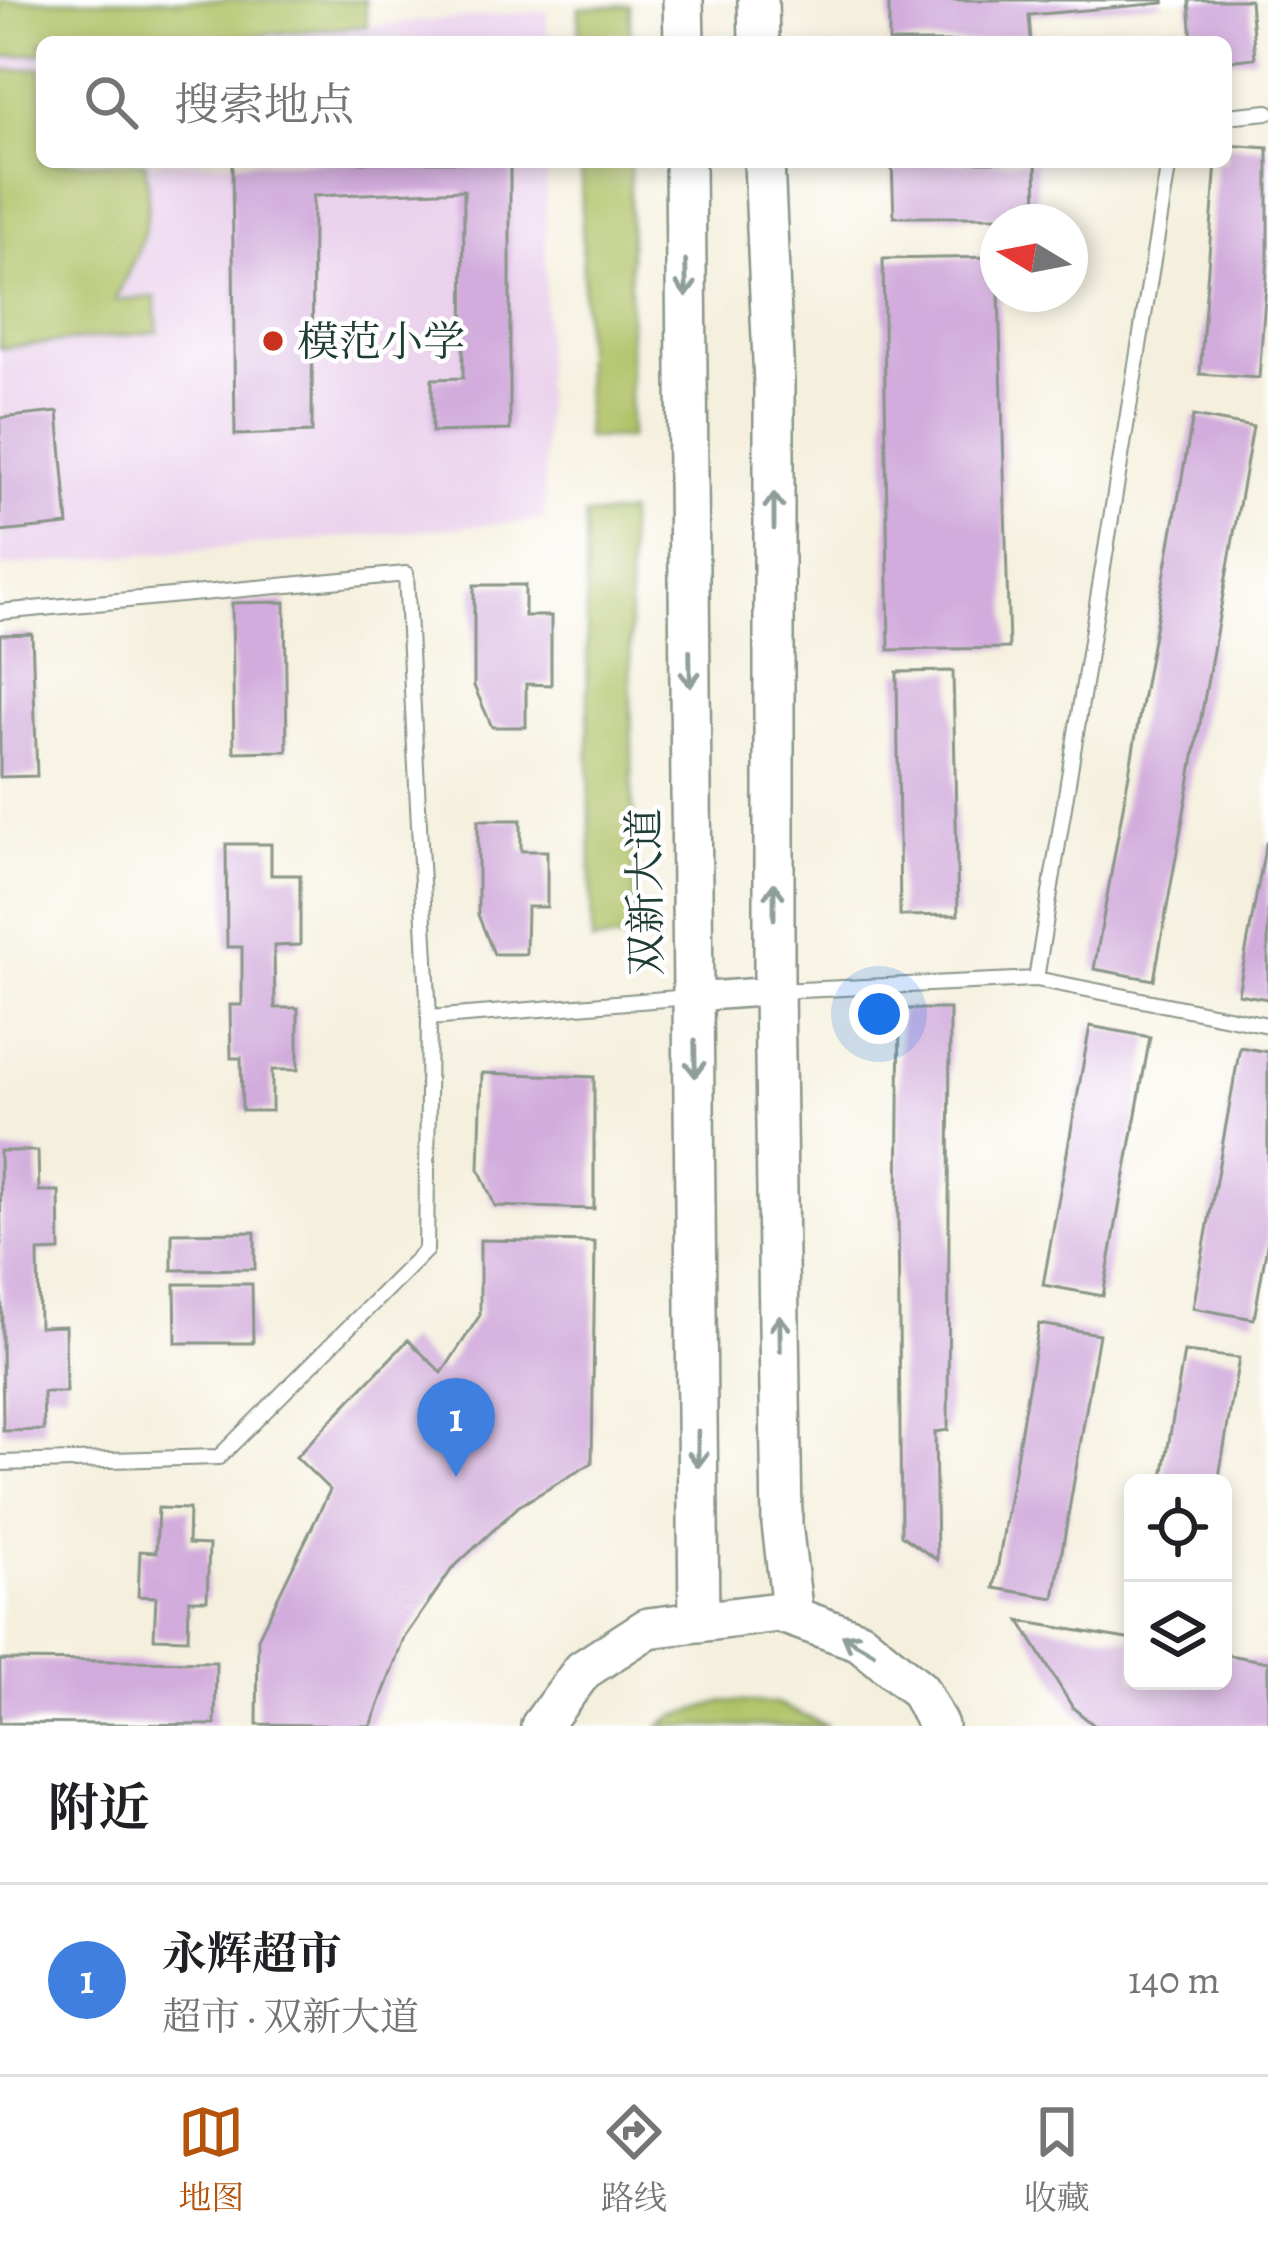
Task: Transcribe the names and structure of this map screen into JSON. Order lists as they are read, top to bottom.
{
  "streets": {
    "main road": ["双新大道"]
  },
  "places": ["模范小学"],
  "north": "left",
  "page": {
    "search": "搜索地点",
    "pins": "1",
    "heading": "附近",
    "list": [
      {
        "mark": "1",
        "name": "永辉超市",
        "note": "超市 · 双新大道",
        "value": "140 m"
      }
    ],
    "nav": ["地图", "路线", "收藏"]
  }
}
